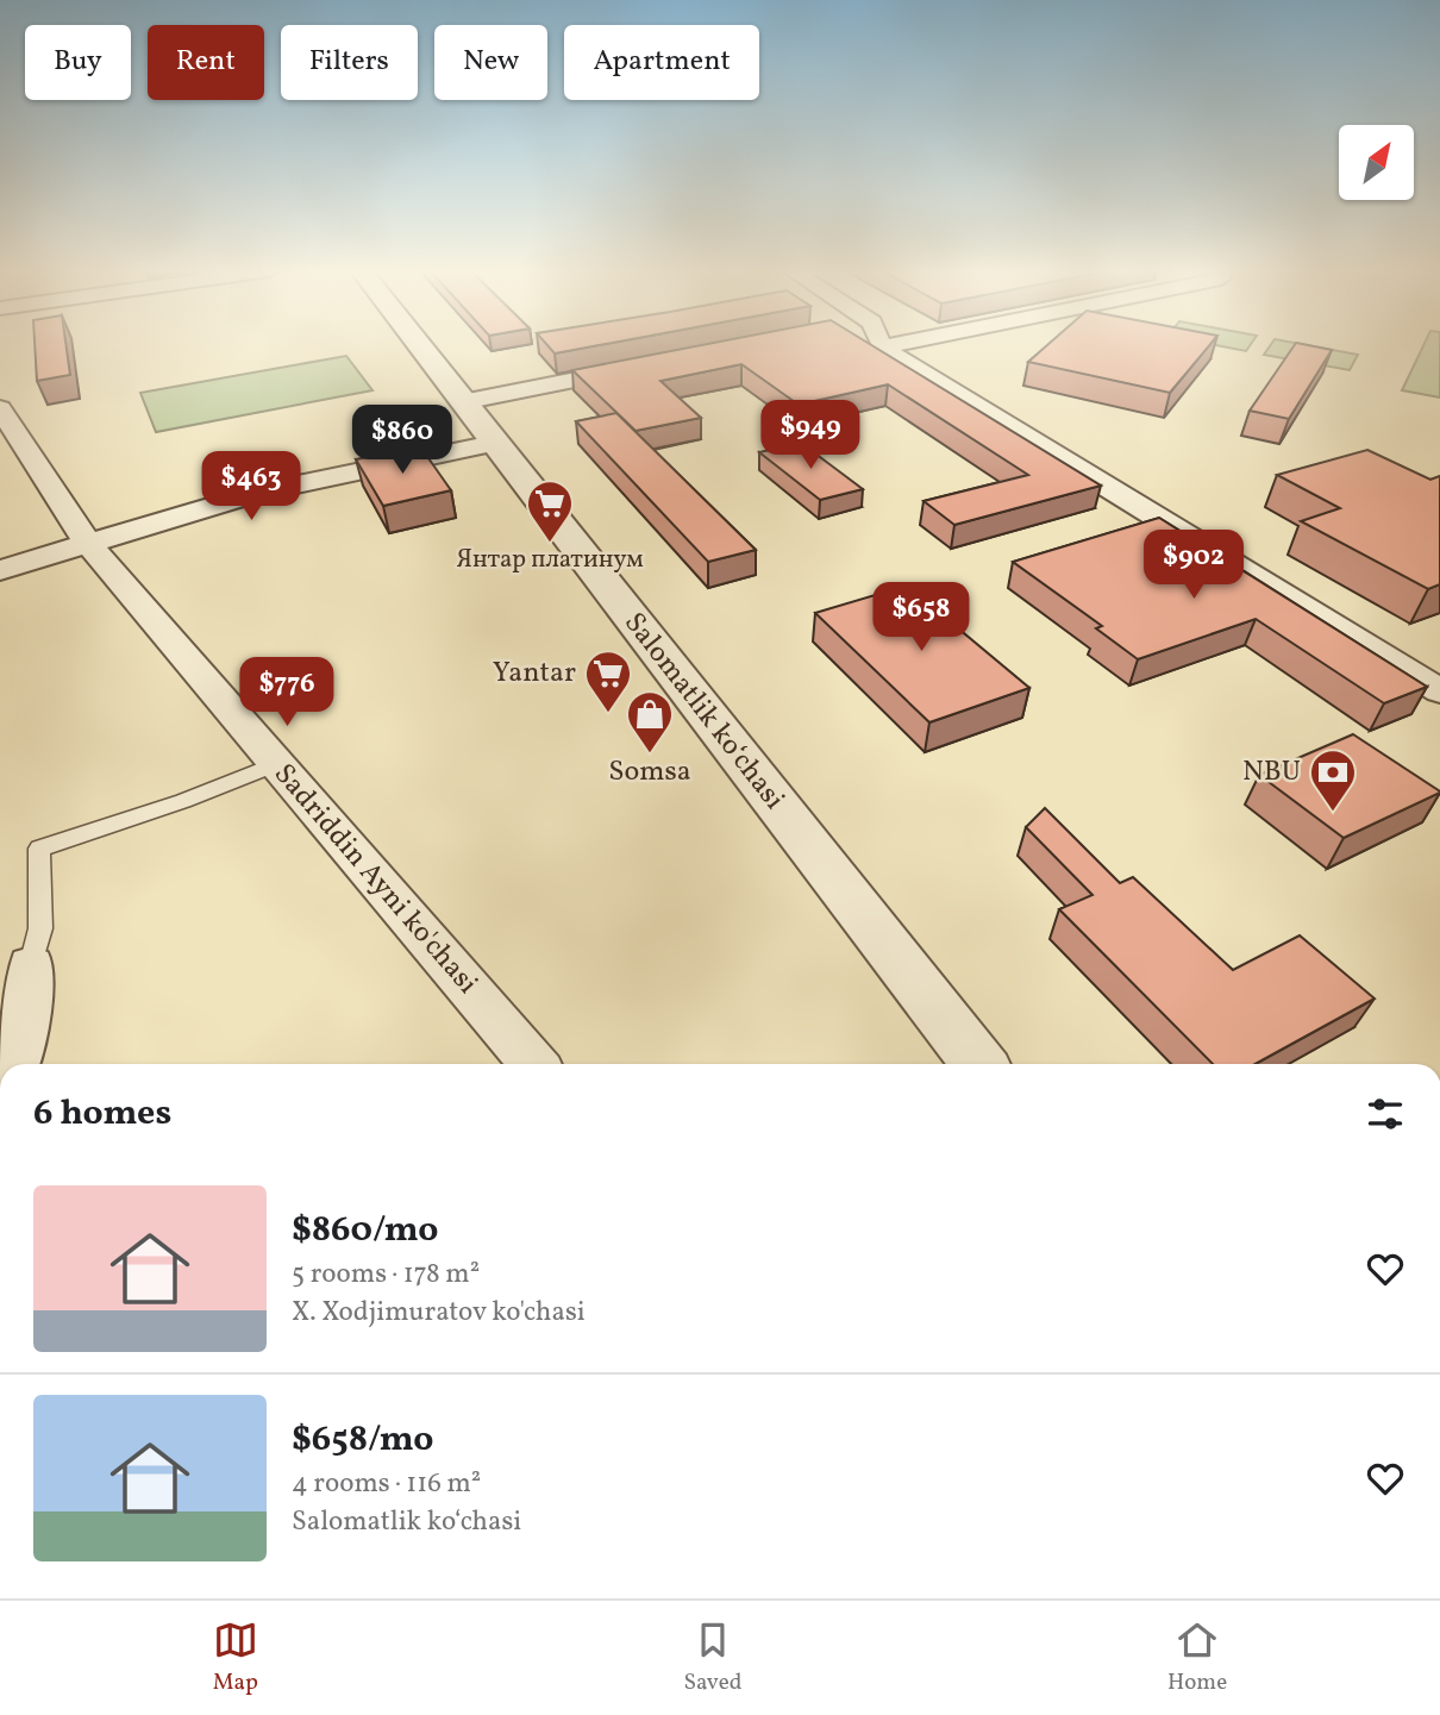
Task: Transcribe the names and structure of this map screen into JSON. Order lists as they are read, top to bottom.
{
  "streets": {
    "street": ["Salomatlik ko‘chasi", "Sadriddin Ayni ko'chasi"]
  },
  "places": {
    "supermarket": ["Янтар платинум", "Yantar"],
    "shop": ["Somsa"],
    "bank": ["NBU"]
  },
  "north": "top right",
  "page": {
    "chip": [
      "Buy",
      "Rent",
      "Filters",
      "New",
      "Apartment"
    ],
    "price": [
      "$949",
      "$860",
      "$463",
      "$902",
      "$658",
      "$776"
    ],
    "heading": "6 homes",
    "list": [
      {
        "name": "$860/mo",
        "note": "5 rooms · 178 m² · X. Xodjimuratov ko'chasi"
      },
      {
        "name": "$658/mo",
        "note": "4 rooms · 116 m² · Salomatlik ko‘chasi"
      }
    ],
    "tabs": ["Map", "Saved", "Home"]
  }
}
